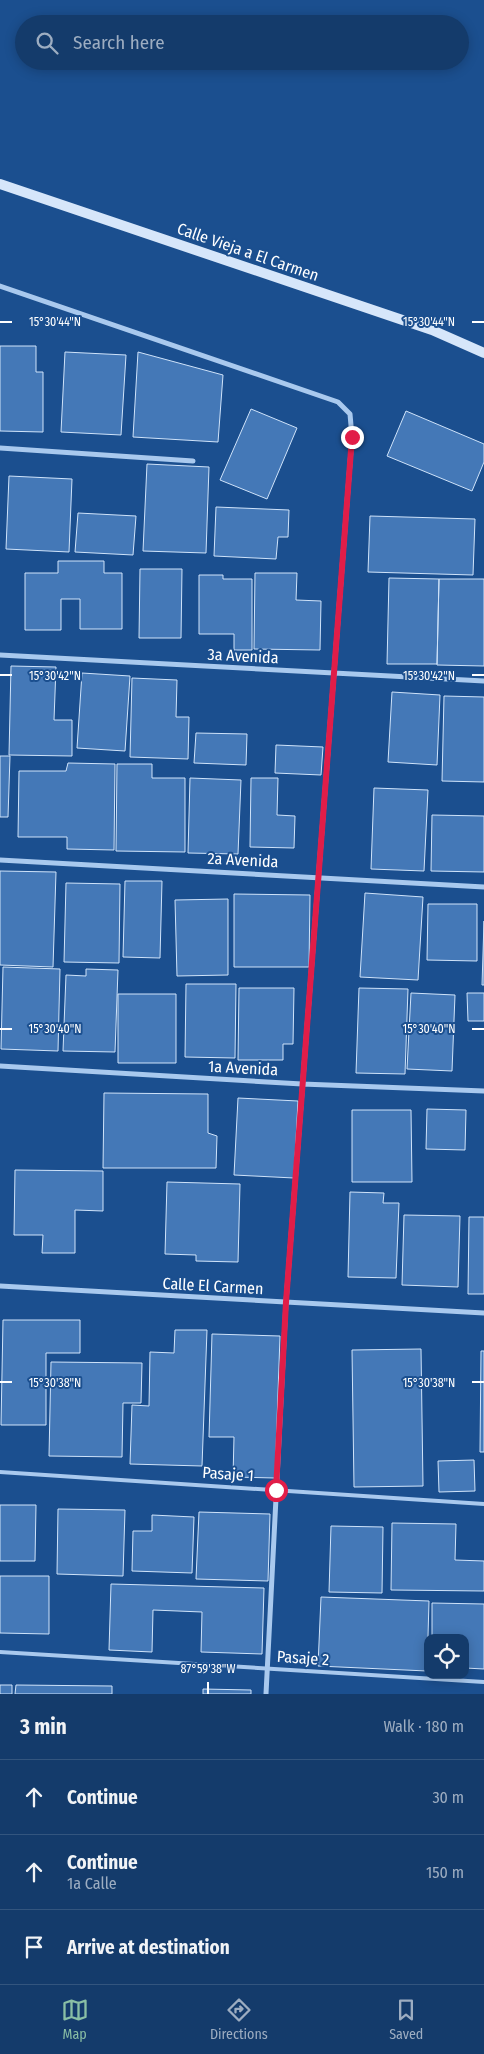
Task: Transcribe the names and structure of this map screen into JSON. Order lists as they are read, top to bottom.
{
  "streets": {
    "street": [
      "Calle Vieja a El Carmen",
      "3a Avenida",
      "2a Avenida",
      "1a Avenida",
      "Calle El Carmen"
    ],
    "lane": ["Pasaje 1", "Pasaje 2"]
  },
  "page": {
    "search": "Search here",
    "heading": ["3 min", "Walk · 180 m"],
    "list": [
      ["Continue", "30 m"],
      ["Continue", "1a Calle", "150 m"],
      "Arrive at destination"
    ],
    "nav": ["Map", "Directions", "Saved"]
  },
  "coordinates": [
    "15°30'44\"N",
    "15°30'42\"N",
    "15°30'40\"N",
    "15°30'38\"N",
    "87°59'38\"W"
  ]
}
